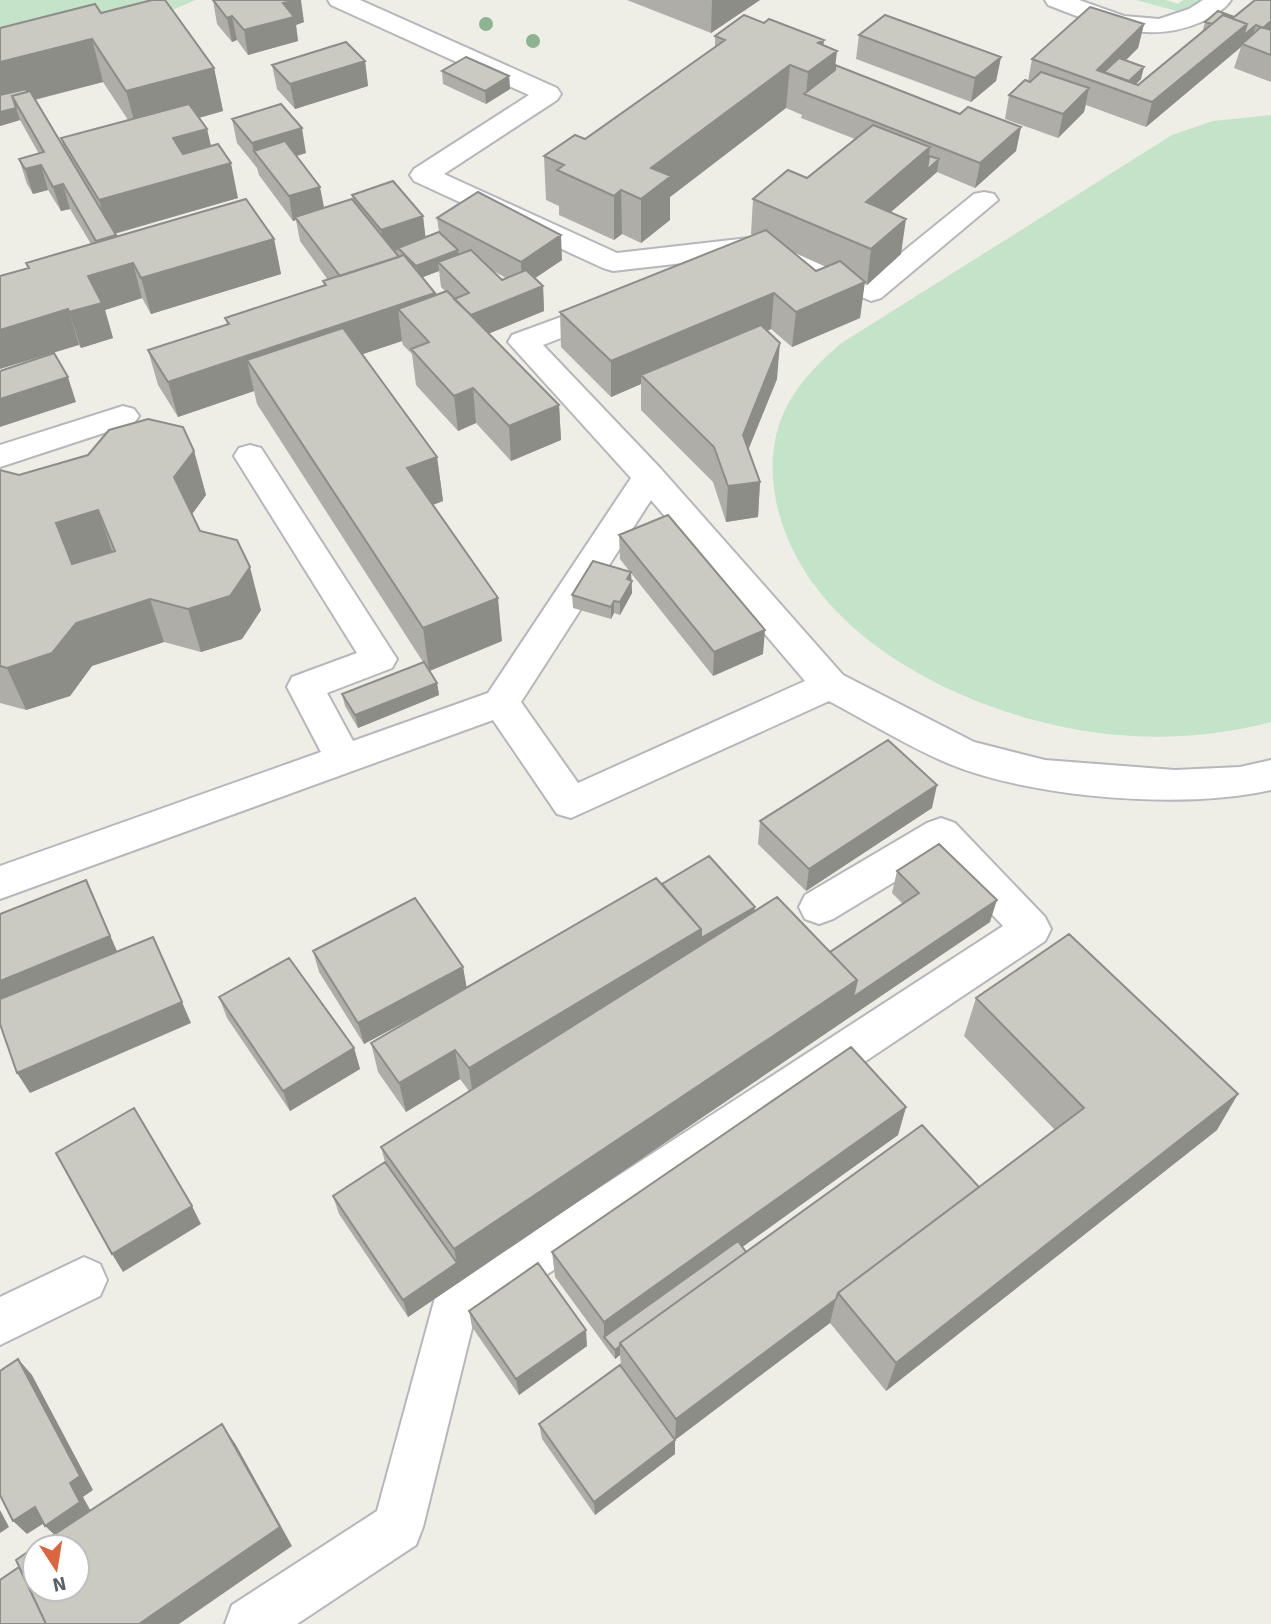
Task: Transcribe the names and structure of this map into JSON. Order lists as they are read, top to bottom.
{
  "north": "bottom"
}
